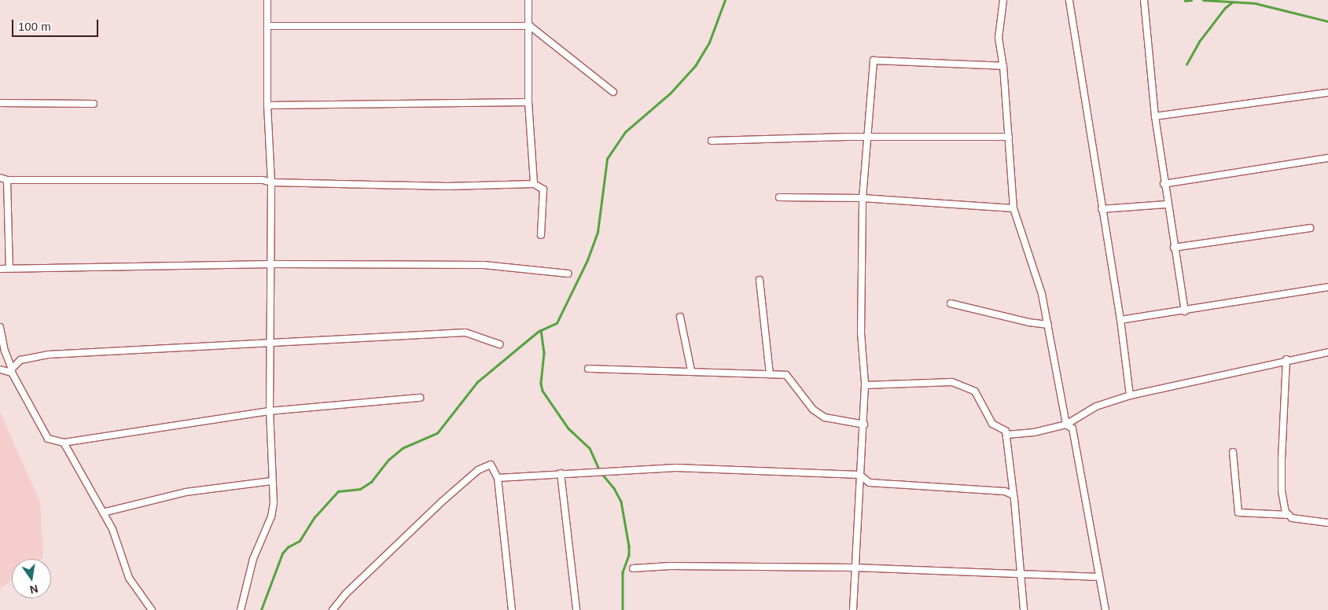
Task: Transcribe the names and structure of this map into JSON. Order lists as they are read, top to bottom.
{
  "scale_bar": "100 m",
  "north": "bottom"
}
